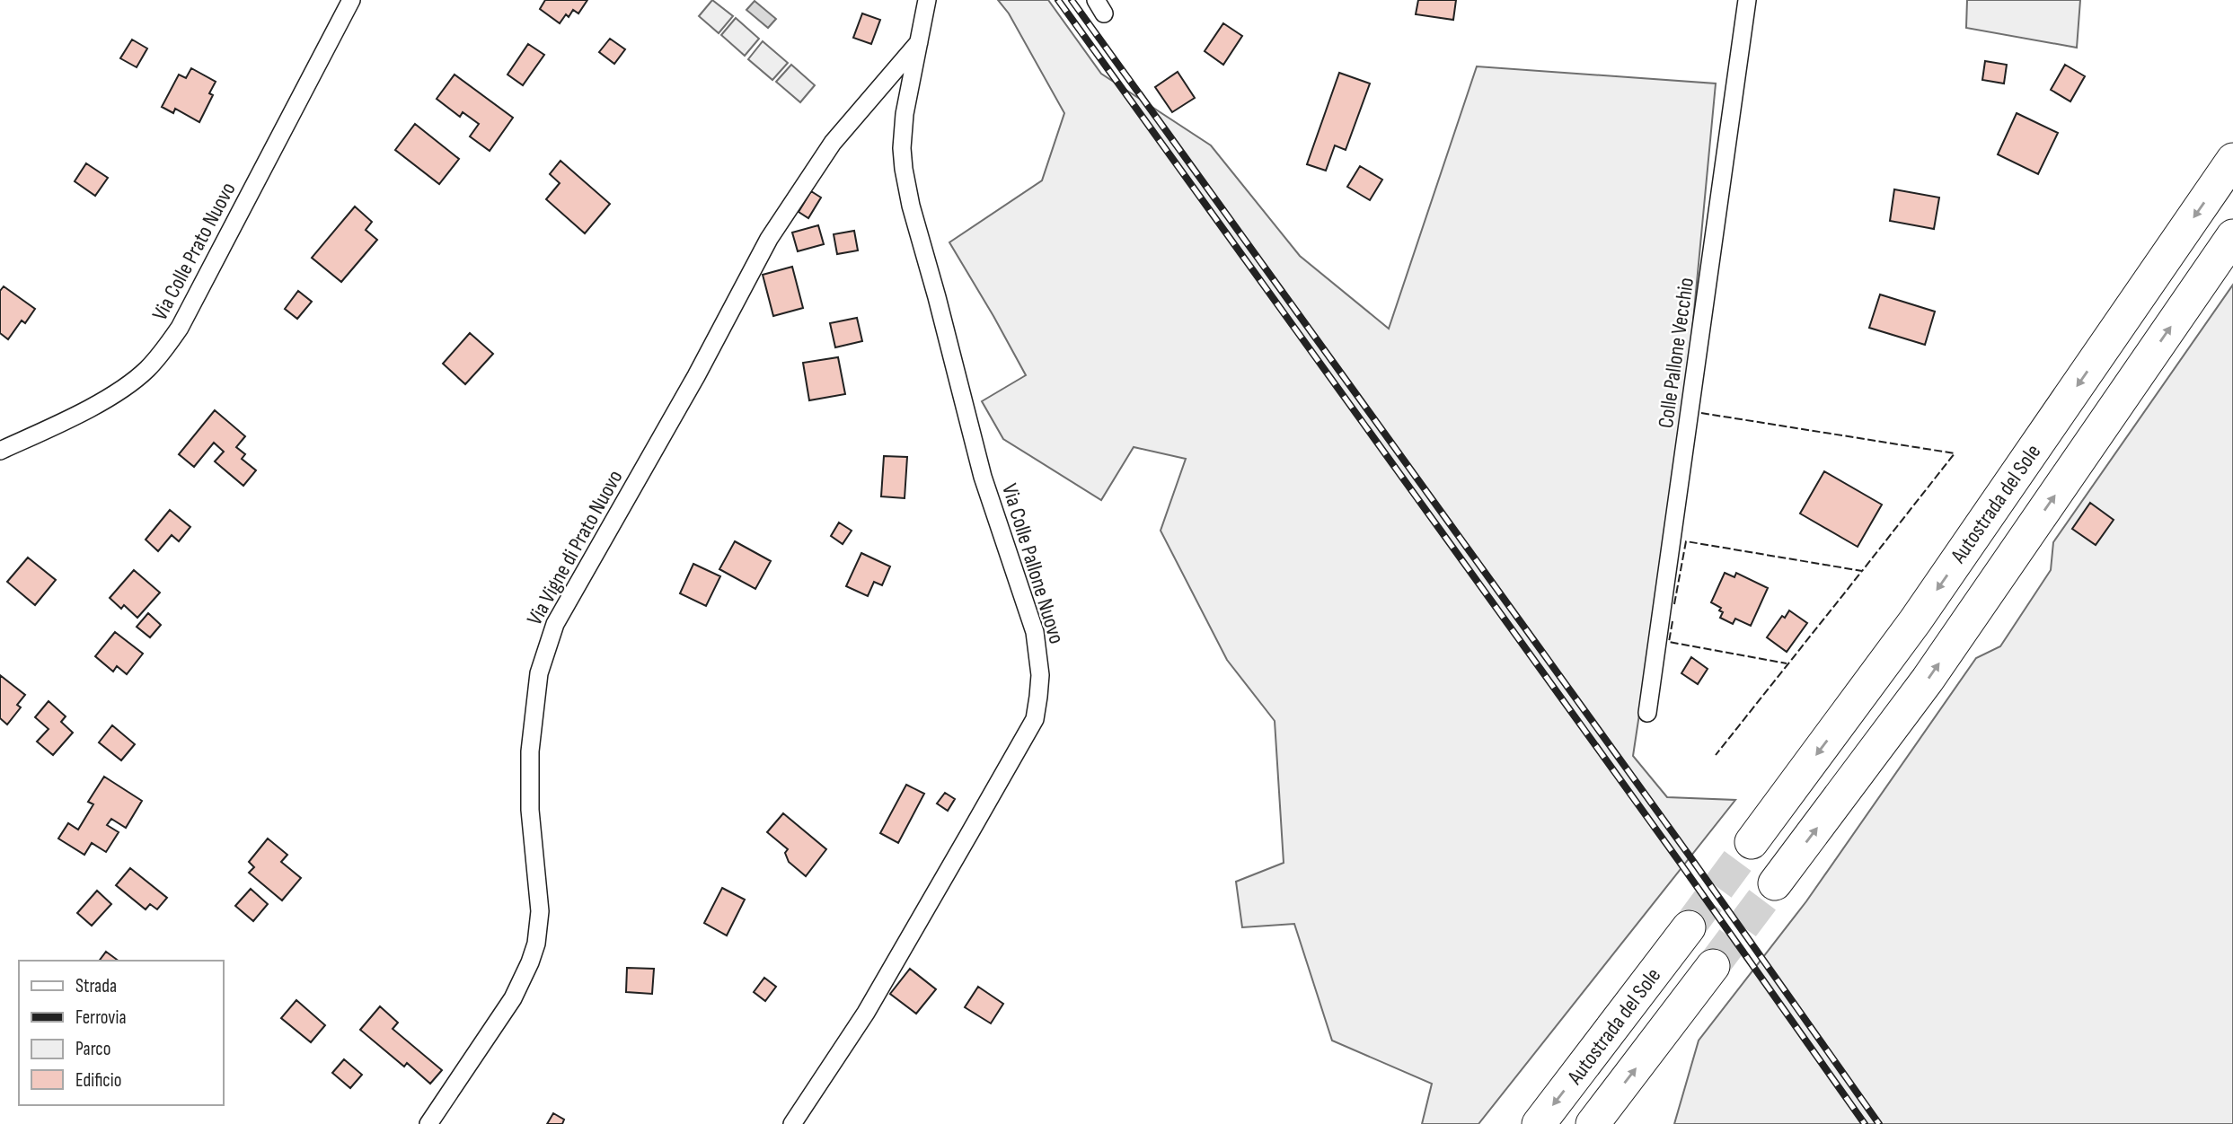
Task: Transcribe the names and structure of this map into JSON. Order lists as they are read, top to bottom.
{
  "streets": {
    "highway": ["Autostrada del Sole"],
    "street": [
      "Via Colle Prato Nuovo",
      "Colle Pallone Vecchio",
      "Via Vigne di Prato Nuovo",
      "Via Colle Pallone Nuovo"
    ]
  },
  "crossings": [
    ["Via Vigne di Prato Nuovo", "Via Colle Pallone Nuovo"]
  ],
  "legend": [
    "Strada",
    "Ferrovia",
    "Parco",
    "Edificio"
  ]
}
